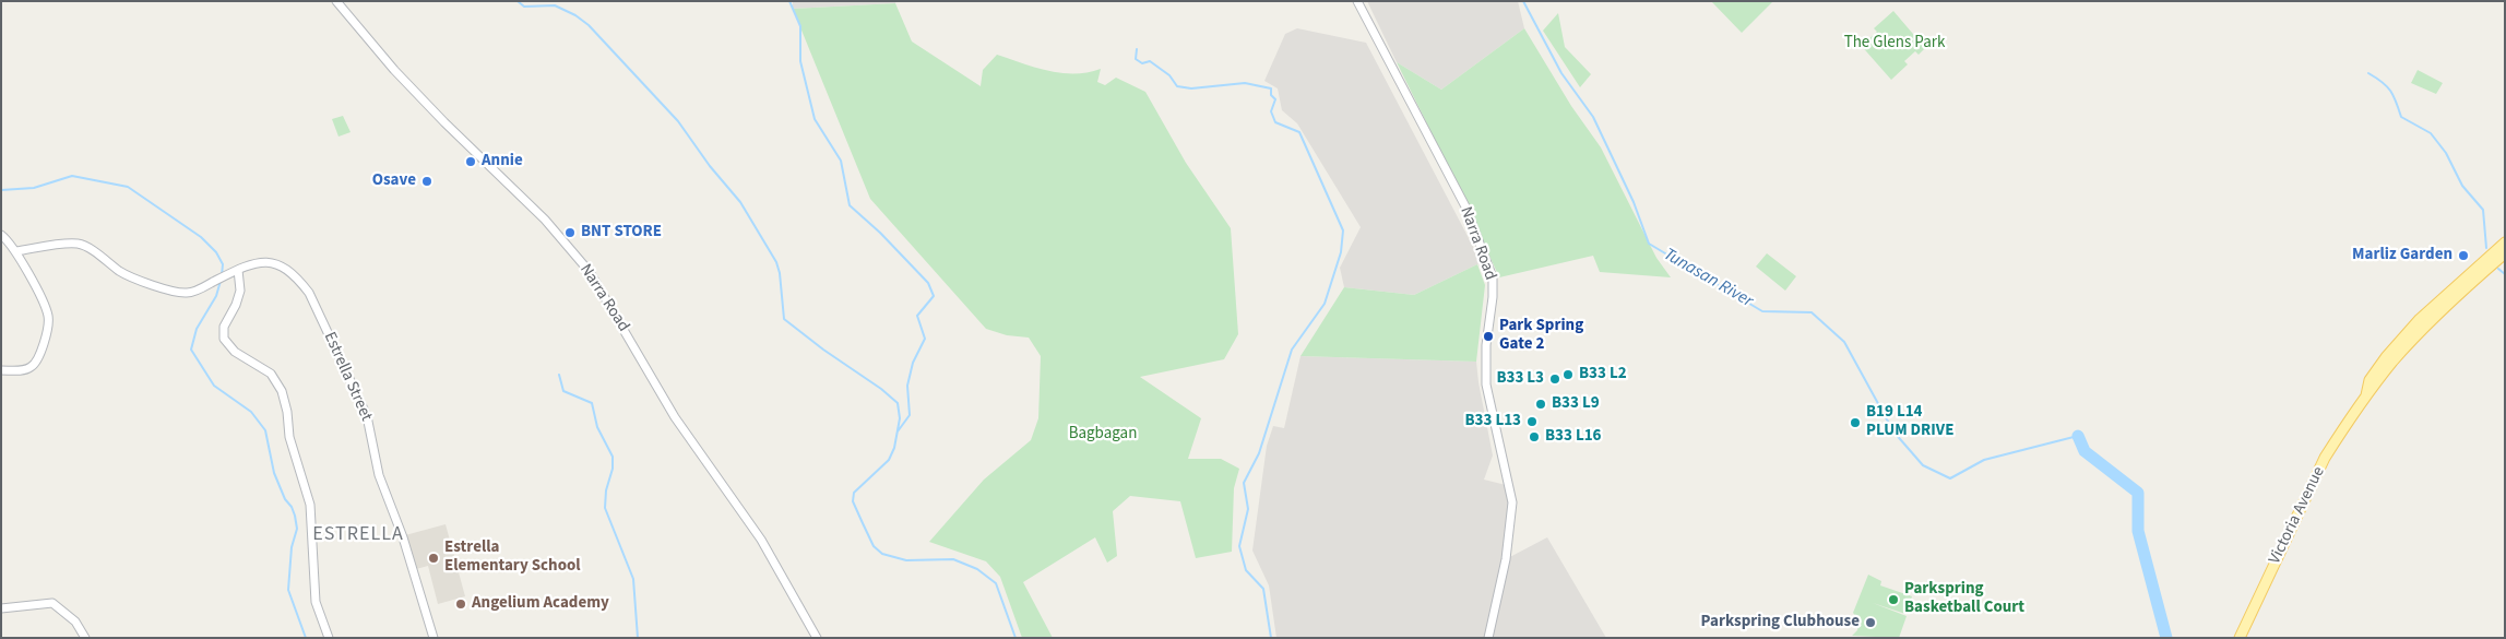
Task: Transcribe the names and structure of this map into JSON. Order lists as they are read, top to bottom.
{
  "streets": {
    "main road": ["Victoria Avenue"],
    "street": ["Narra Road", "Estrella Street"]
  },
  "districts": ["ESTRELLA"],
  "water": ["Tunasan River"],
  "parks": ["The Glens Park", "Bagbagan"],
  "places": [
    "Annie",
    "Osave",
    "BNT STORE",
    "Marliz Garden",
    "Park Spring Gate 2",
    "B33 L2",
    "B33 L3",
    "B33 L9",
    "B33 L13",
    "B19 L14 PLUM DRIVE",
    "B33 L16",
    "Estrella Elementary School",
    "Parkspring Basketball Court",
    "Angelium Academy",
    "Parkspring Clubhouse"
  ]
}
